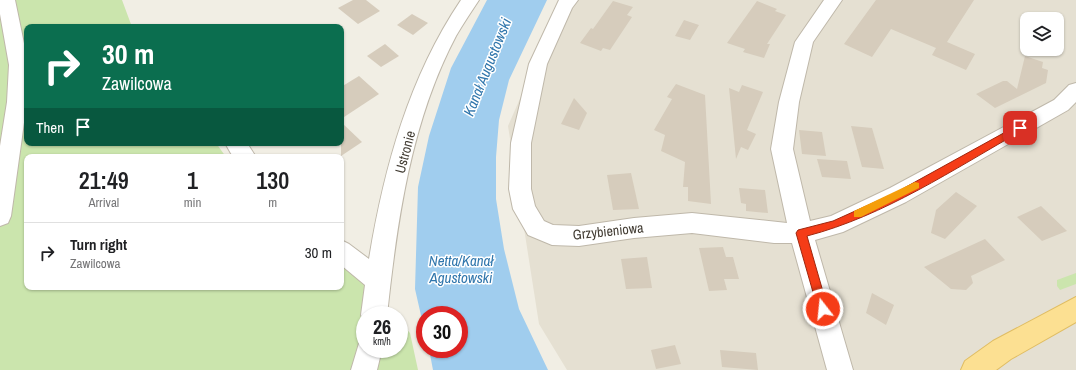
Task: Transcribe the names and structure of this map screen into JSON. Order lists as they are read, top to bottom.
{
  "streets": {
    "street": ["Ustronie", "Grzybieniowa"]
  },
  "water": ["Kanał Augustowski", "Netta/Kanał Agustowski"],
  "page": {
    "turn": ["30 m", "Zawilcowa"],
    "then": "Then",
    "eta": [
      "21:49",
      "Arrival",
      "1",
      "min",
      "130",
      "m"
    ],
    "list": [
      {
        "name": "Turn right",
        "note": "Zawilcowa",
        "value": "30 m"
      }
    ],
    "speed": "26 km/h",
    "limit": "30"
  }
}
